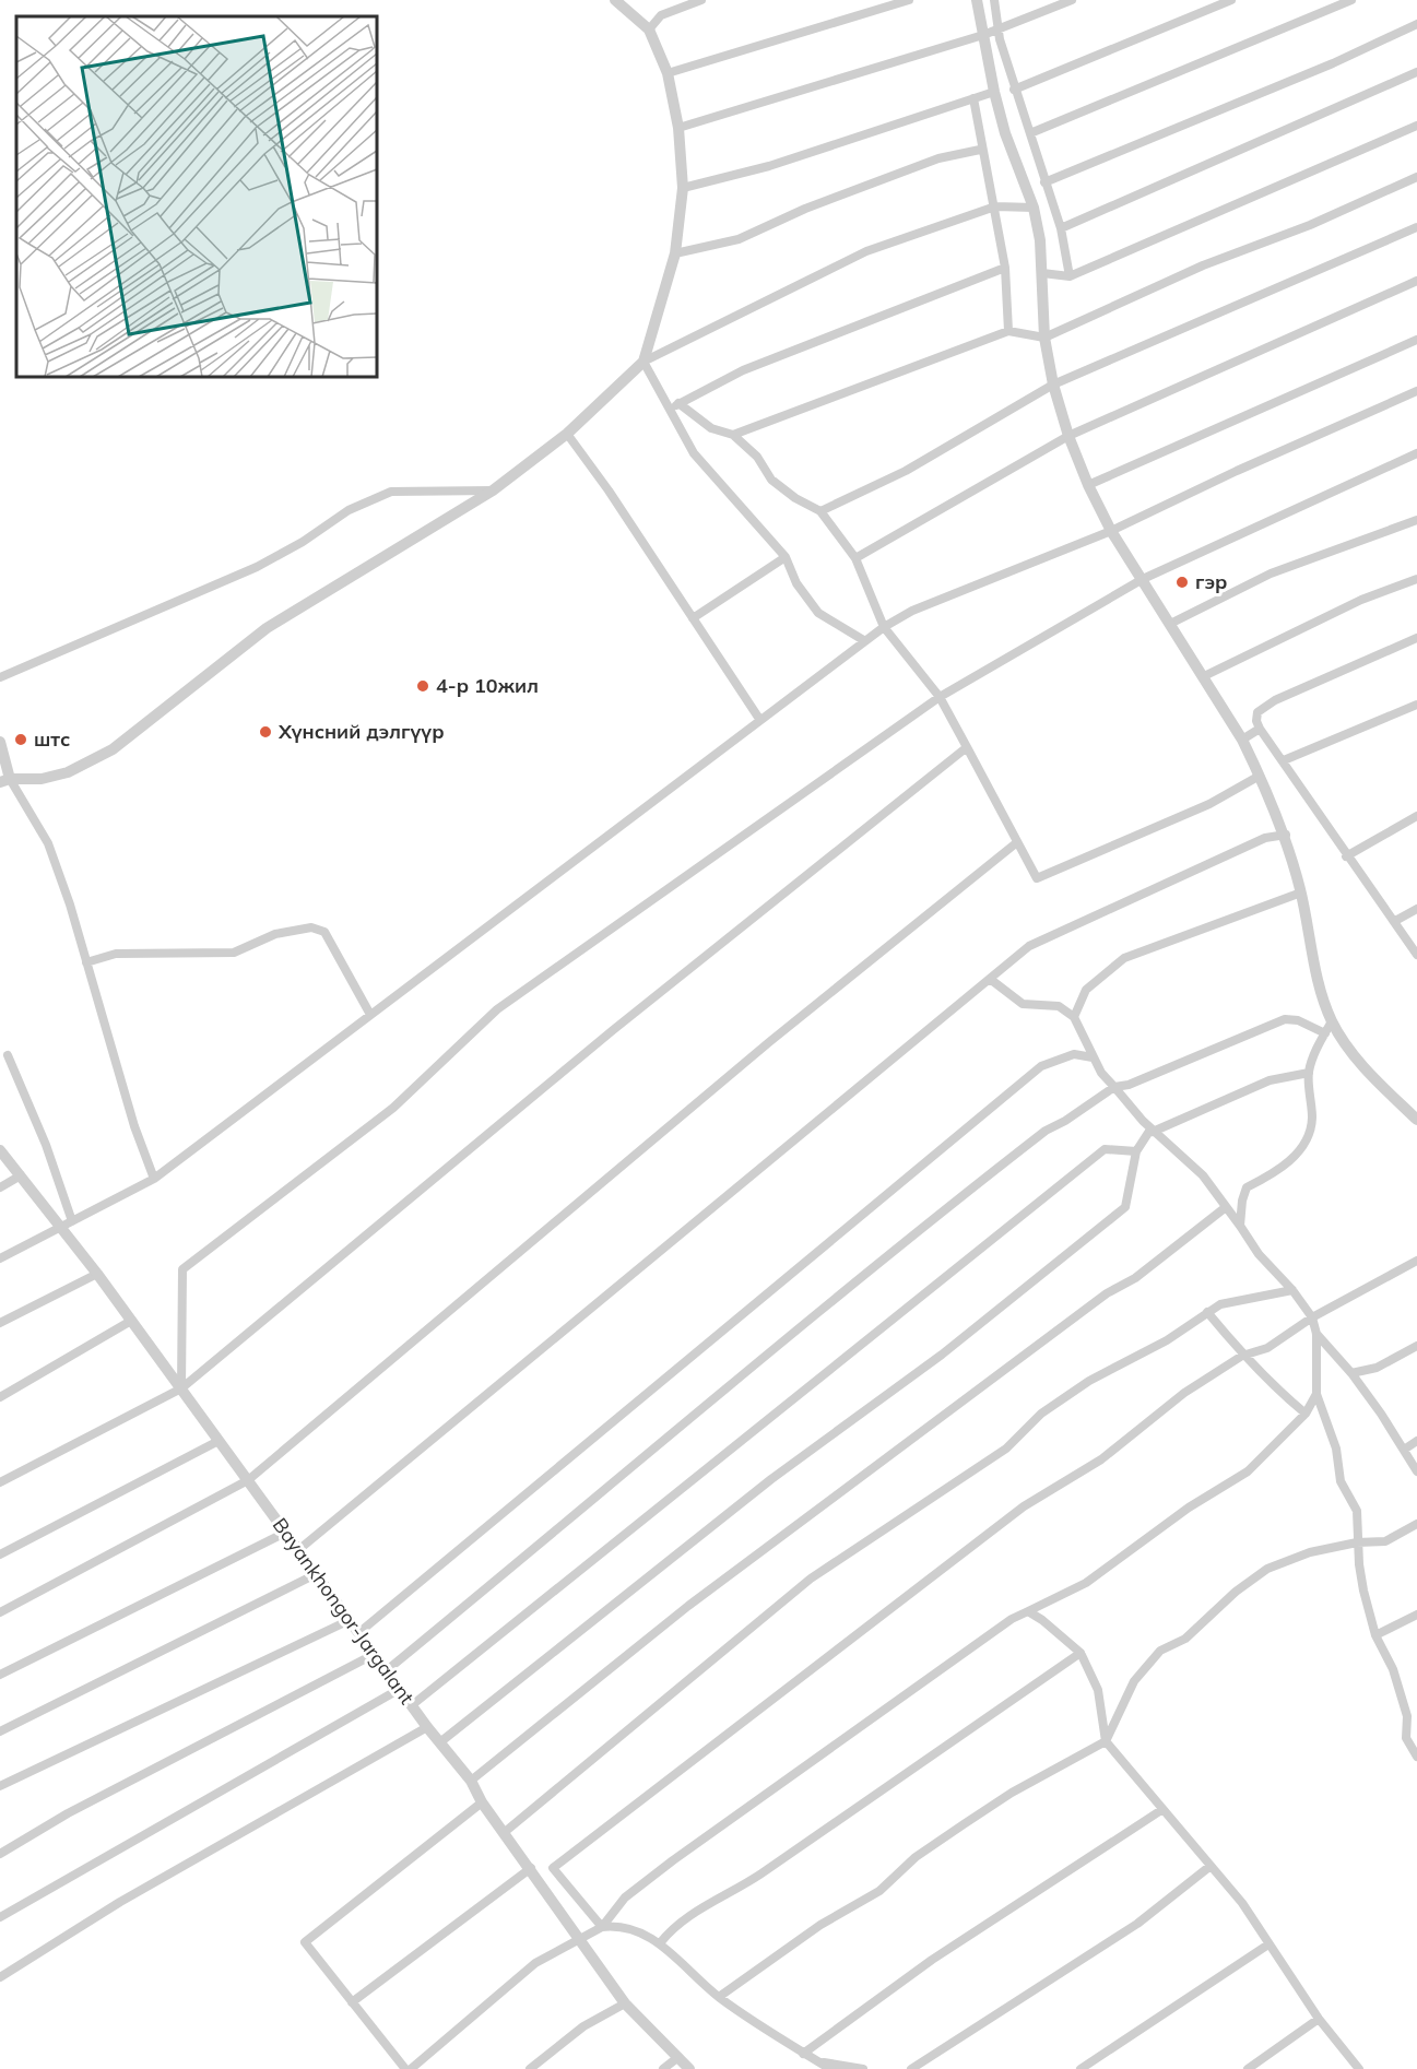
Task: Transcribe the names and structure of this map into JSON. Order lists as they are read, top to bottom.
{
  "streets": {
    "street": ["Bayankhongor-Jargalant"]
  },
  "places": [
    "гэр",
    "4-р 10жил",
    "Хүнсний дэлгүүр",
    "штс"
  ]
}
